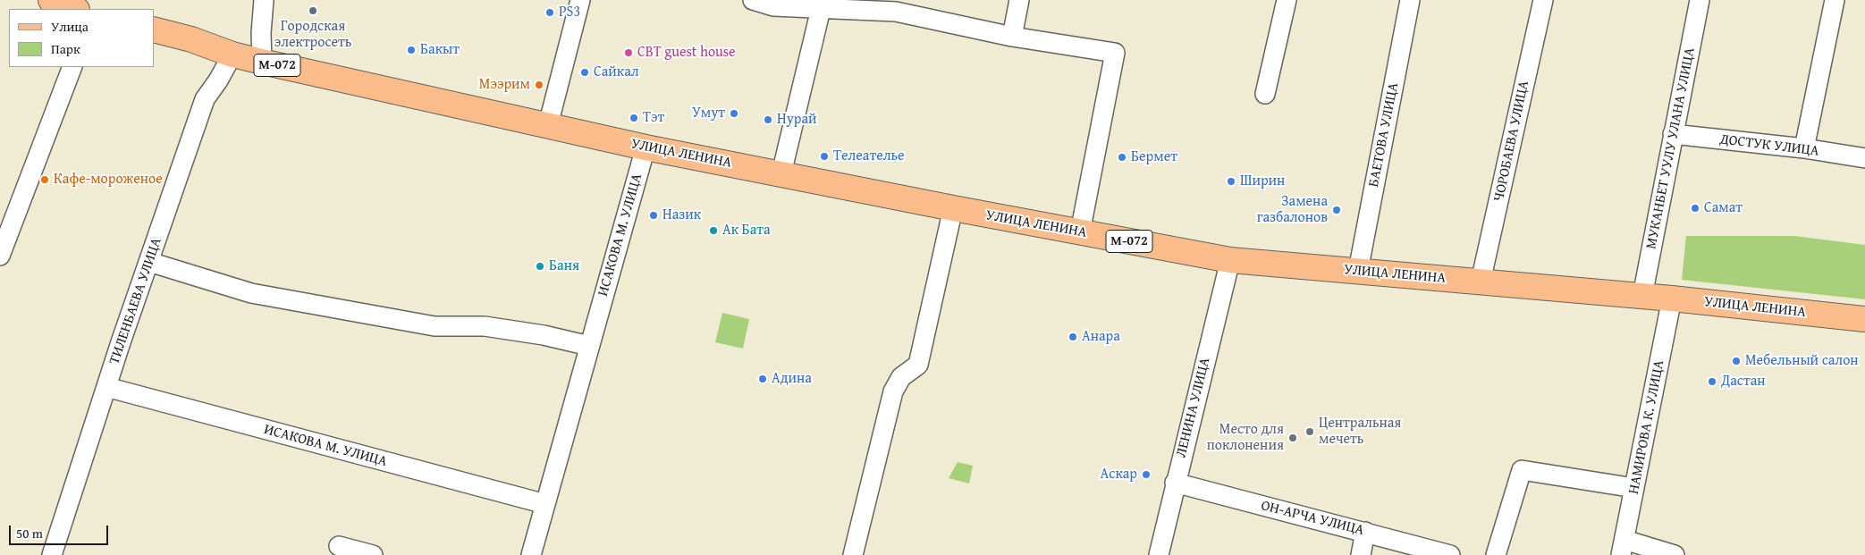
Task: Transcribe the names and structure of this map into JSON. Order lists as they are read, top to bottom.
{
  "streets": {
    "main road": ["М-072", "УЛИЦА ЛЕНИНА"],
    "street": [
      "БАЕТОВА УЛИЦА",
      "ЧОРОБАЕВА УЛИЦА",
      "ДОСТУК УЛИЦА",
      "МУКАНБЕТ УУЛУ УЛАНА УЛИЦА",
      "ИСАКОВА М. УЛИЦА",
      "ТИЛЕНБАЕВА УЛИЦА",
      "ЛЕНИНА УЛИЦА",
      "НАМИРОВА К. УЛИЦА",
      "ОН-АРЧА УЛИЦА"
    ]
  },
  "crossings": [
    ["М-072", "УЛИЦА ЛЕНИНА"],
    ["М-072", "ТИЛЕНБАЕВА УЛИЦА"],
    ["БАЕТОВА УЛИЦА", "УЛИЦА ЛЕНИНА"],
    ["ЧОРОБАЕВА УЛИЦА", "УЛИЦА ЛЕНИНА"],
    ["ДОСТУК УЛИЦА", "МУКАНБЕТ УУЛУ УЛАНА УЛИЦА"],
    ["МУКАНБЕТ УУЛУ УЛАНА УЛИЦА", "УЛИЦА ЛЕНИНА"],
    ["УЛИЦА ЛЕНИНА", "ИСАКОВА М. УЛИЦА"],
    ["УЛИЦА ЛЕНИНА", "ЛЕНИНА УЛИЦА"],
    ["УЛИЦА ЛЕНИНА", "НАМИРОВА К. УЛИЦА"],
    ["ИСАКОВА М. УЛИЦА", "ТИЛЕНБАЕВА УЛИЦА"],
    ["ЛЕНИНА УЛИЦА", "ОН-АРЧА УЛИЦА"]
  ],
  "places": [
    "Городская электросеть",
    "PS3",
    "Бакыт",
    "CBT guest house",
    "Сайкал",
    "Мээрим",
    "Умут",
    "Тэт",
    "Нурай",
    "Телеателье",
    "Бермет",
    "Кафе-мороженое",
    "Ширин",
    "Самат",
    "Замена газбалонов",
    "Назик",
    "Ак Бата",
    "Баня",
    "Анара",
    "Мебельный салон",
    "Адина",
    "Дастан",
    "Центральная мечеть",
    "Место для поклонения",
    "Аскар"
  ],
  "legend": ["Улица", "Парк"],
  "scale_bar": "50 m"
}
